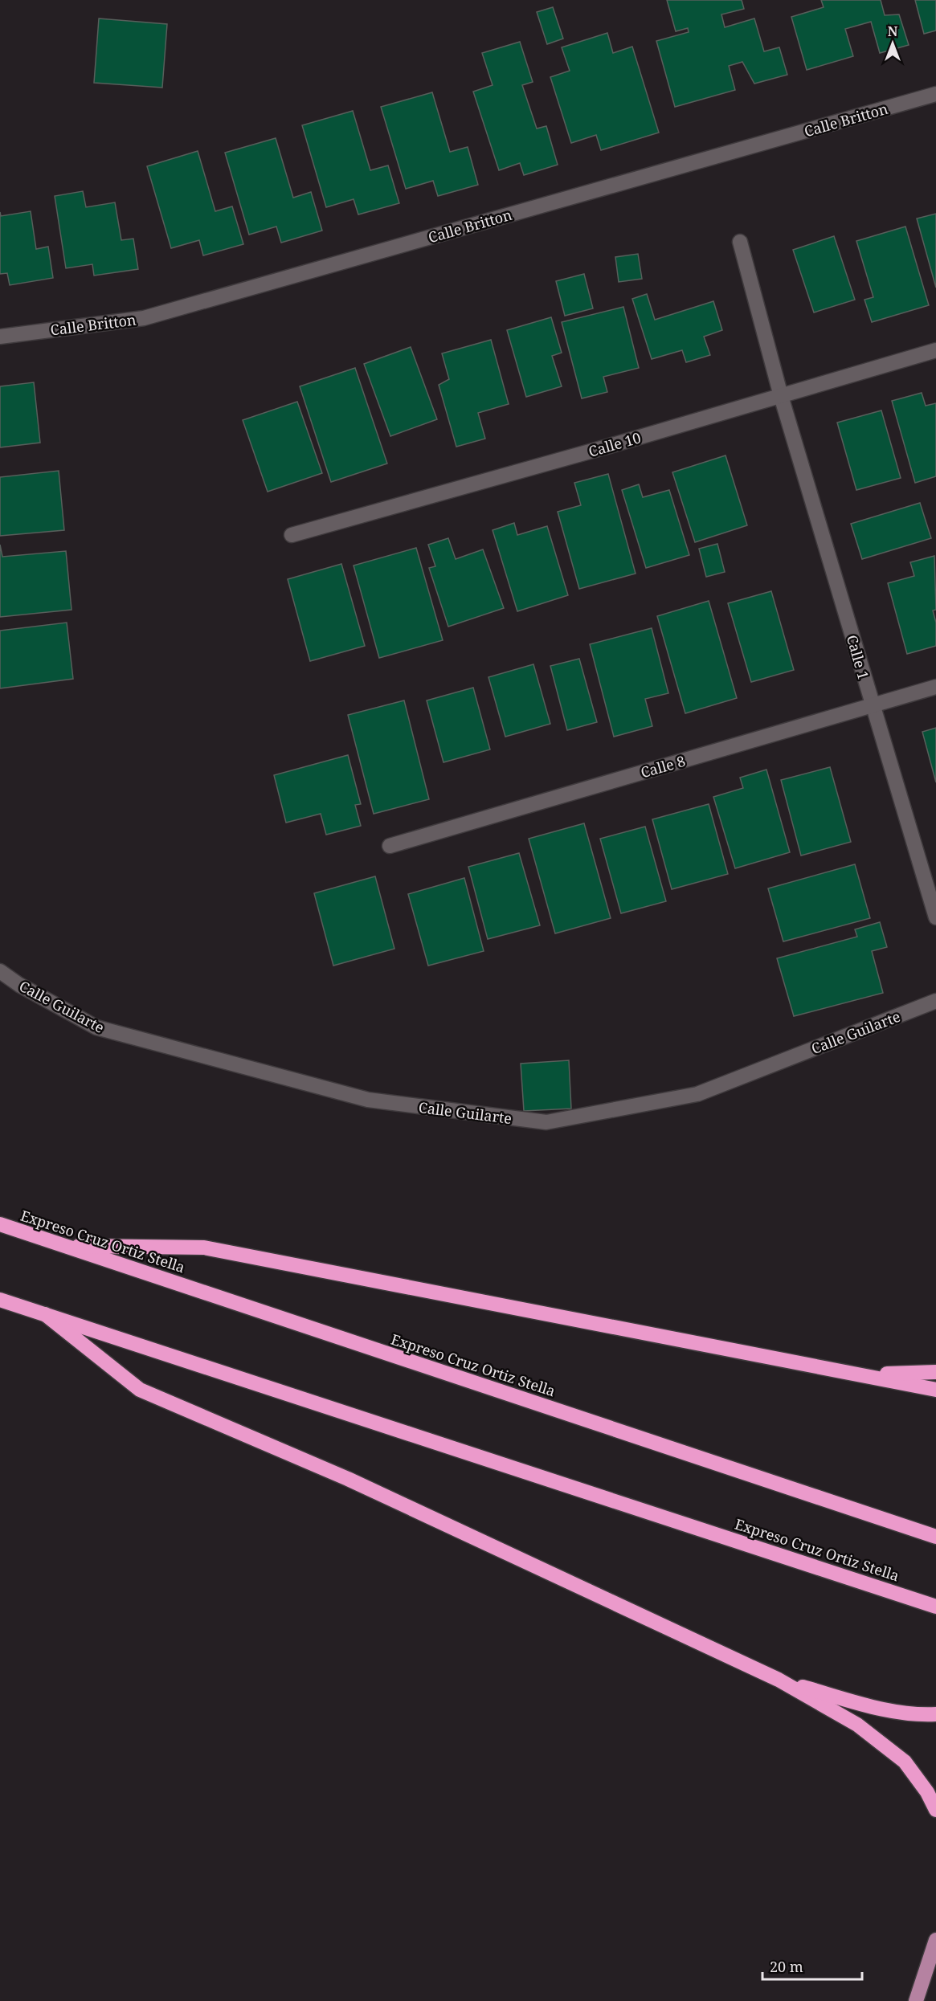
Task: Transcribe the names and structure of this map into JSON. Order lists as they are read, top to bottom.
{
  "streets": {
    "highway": ["Expreso Cruz Ortiz Stella"],
    "street": [
      "Calle Britton",
      "Calle 10",
      "Calle 1",
      "Calle 8",
      "Calle Guilarte"
    ]
  },
  "crossings": [
    ["Calle 10", "Calle 1"],
    ["Calle 1", "Calle 8"]
  ],
  "scale_bar": "20 m",
  "north": "top"
}
